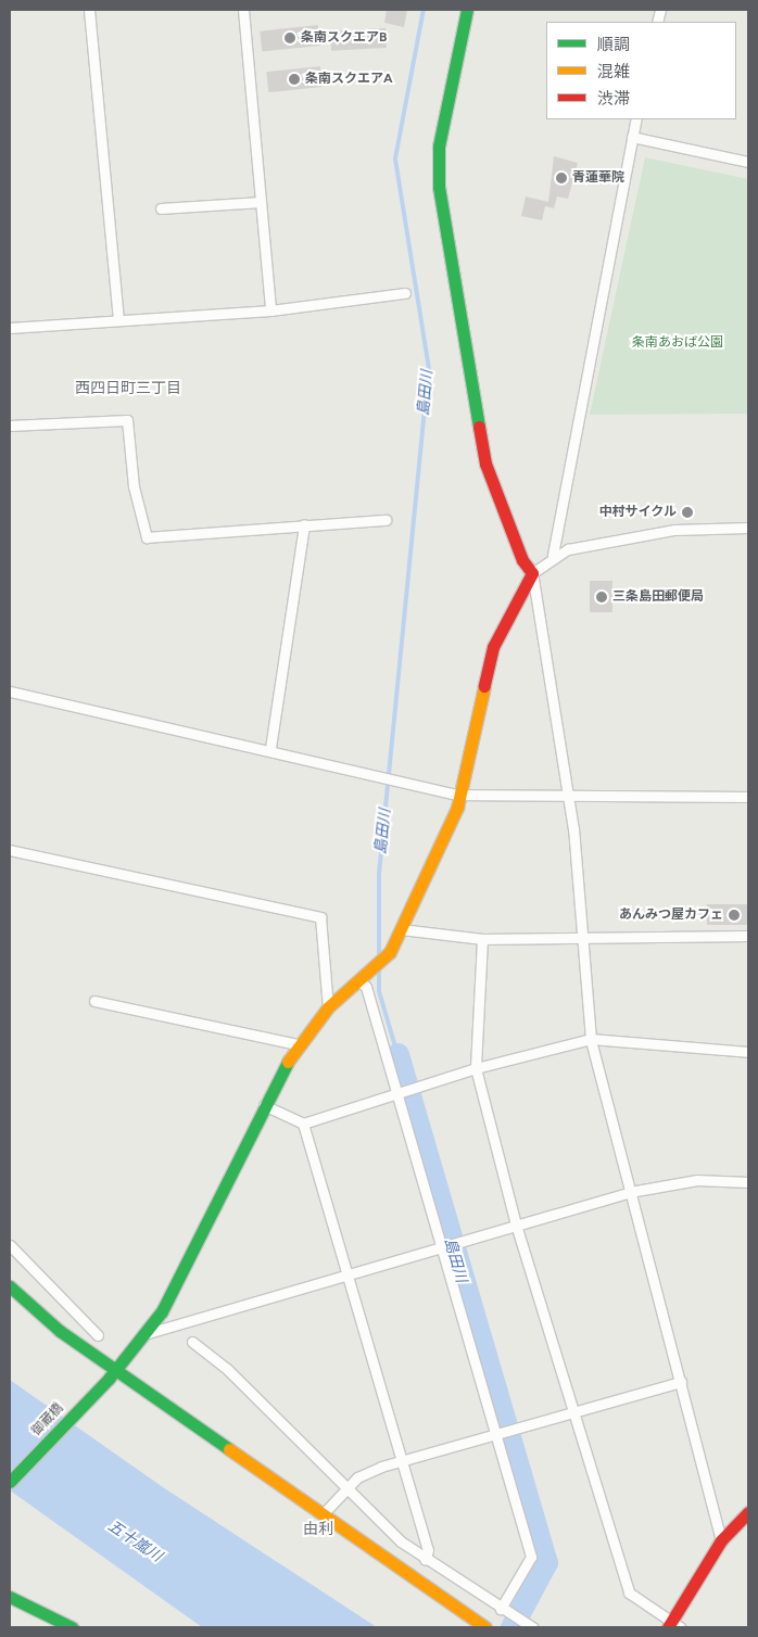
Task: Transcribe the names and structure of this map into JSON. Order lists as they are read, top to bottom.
{
  "streets": {
    "street": ["御蔵橋"]
  },
  "districts": ["西四日町三丁目", "由利"],
  "water": ["島田川", "五十嵐川"],
  "parks": ["条南あおば公園"],
  "places": [
    "条南スクエアB",
    "条南スクエアA",
    "青蓮華院",
    "中村サイクル",
    "三条島田郵便局",
    "あんみつ屋カフェ"
  ],
  "legend": ["順調", "混雑", "渋滞"]
}
